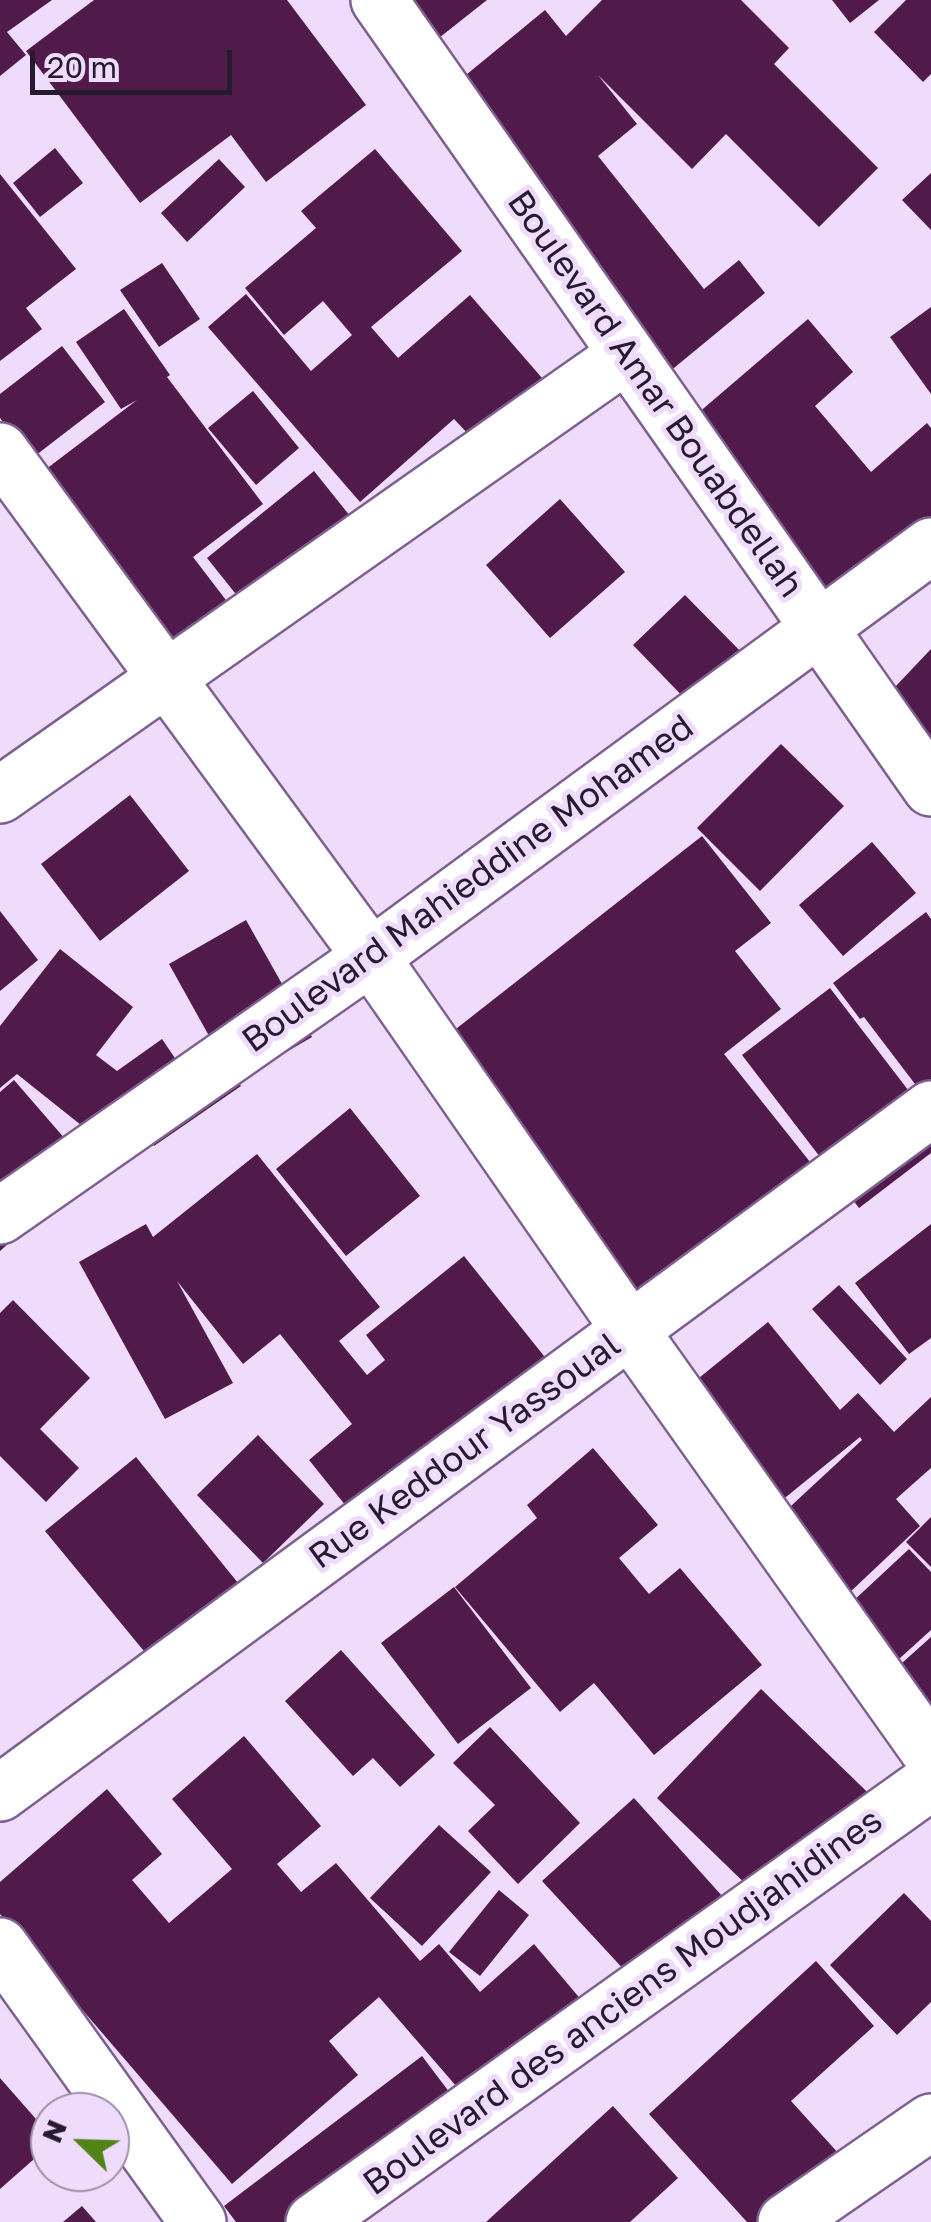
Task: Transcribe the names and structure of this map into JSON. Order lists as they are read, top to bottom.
{
  "streets": {
    "street": [
      "Boulevard Amar Bouabdellah",
      "Boulevard Mahieddine Mohamed",
      "Rue Keddour Yassoual",
      "Boulevard des anciens Moudjahidines"
    ]
  },
  "crossings": [
    ["Boulevard Amar Bouabdellah", "Boulevard Mahieddine Mohamed"]
  ],
  "scale_bar": "20 m",
  "north": "top left"
}
